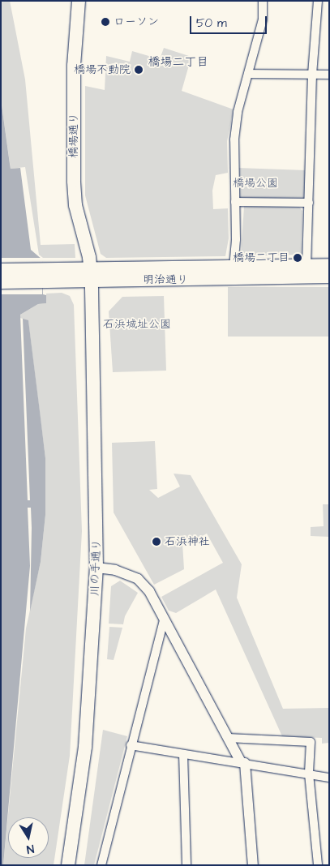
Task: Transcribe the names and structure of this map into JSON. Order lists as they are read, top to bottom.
{
  "streets": {
    "main road": ["橋場通り", "明治通り", "川の手通り"]
  },
  "crossings": [
    ["橋場通り", "明治通り"],
    ["橋場通り", "川の手通り"],
    ["明治通り", "川の手通り"]
  ],
  "districts": ["橋場二丁目"],
  "parks": ["橋場公園", "石浜城址公園"],
  "places": [
    "ローソン",
    "橋場不動院",
    "橋場二丁目",
    "石浜神社"
  ],
  "scale_bar": "50 m",
  "north": "bottom"
}
